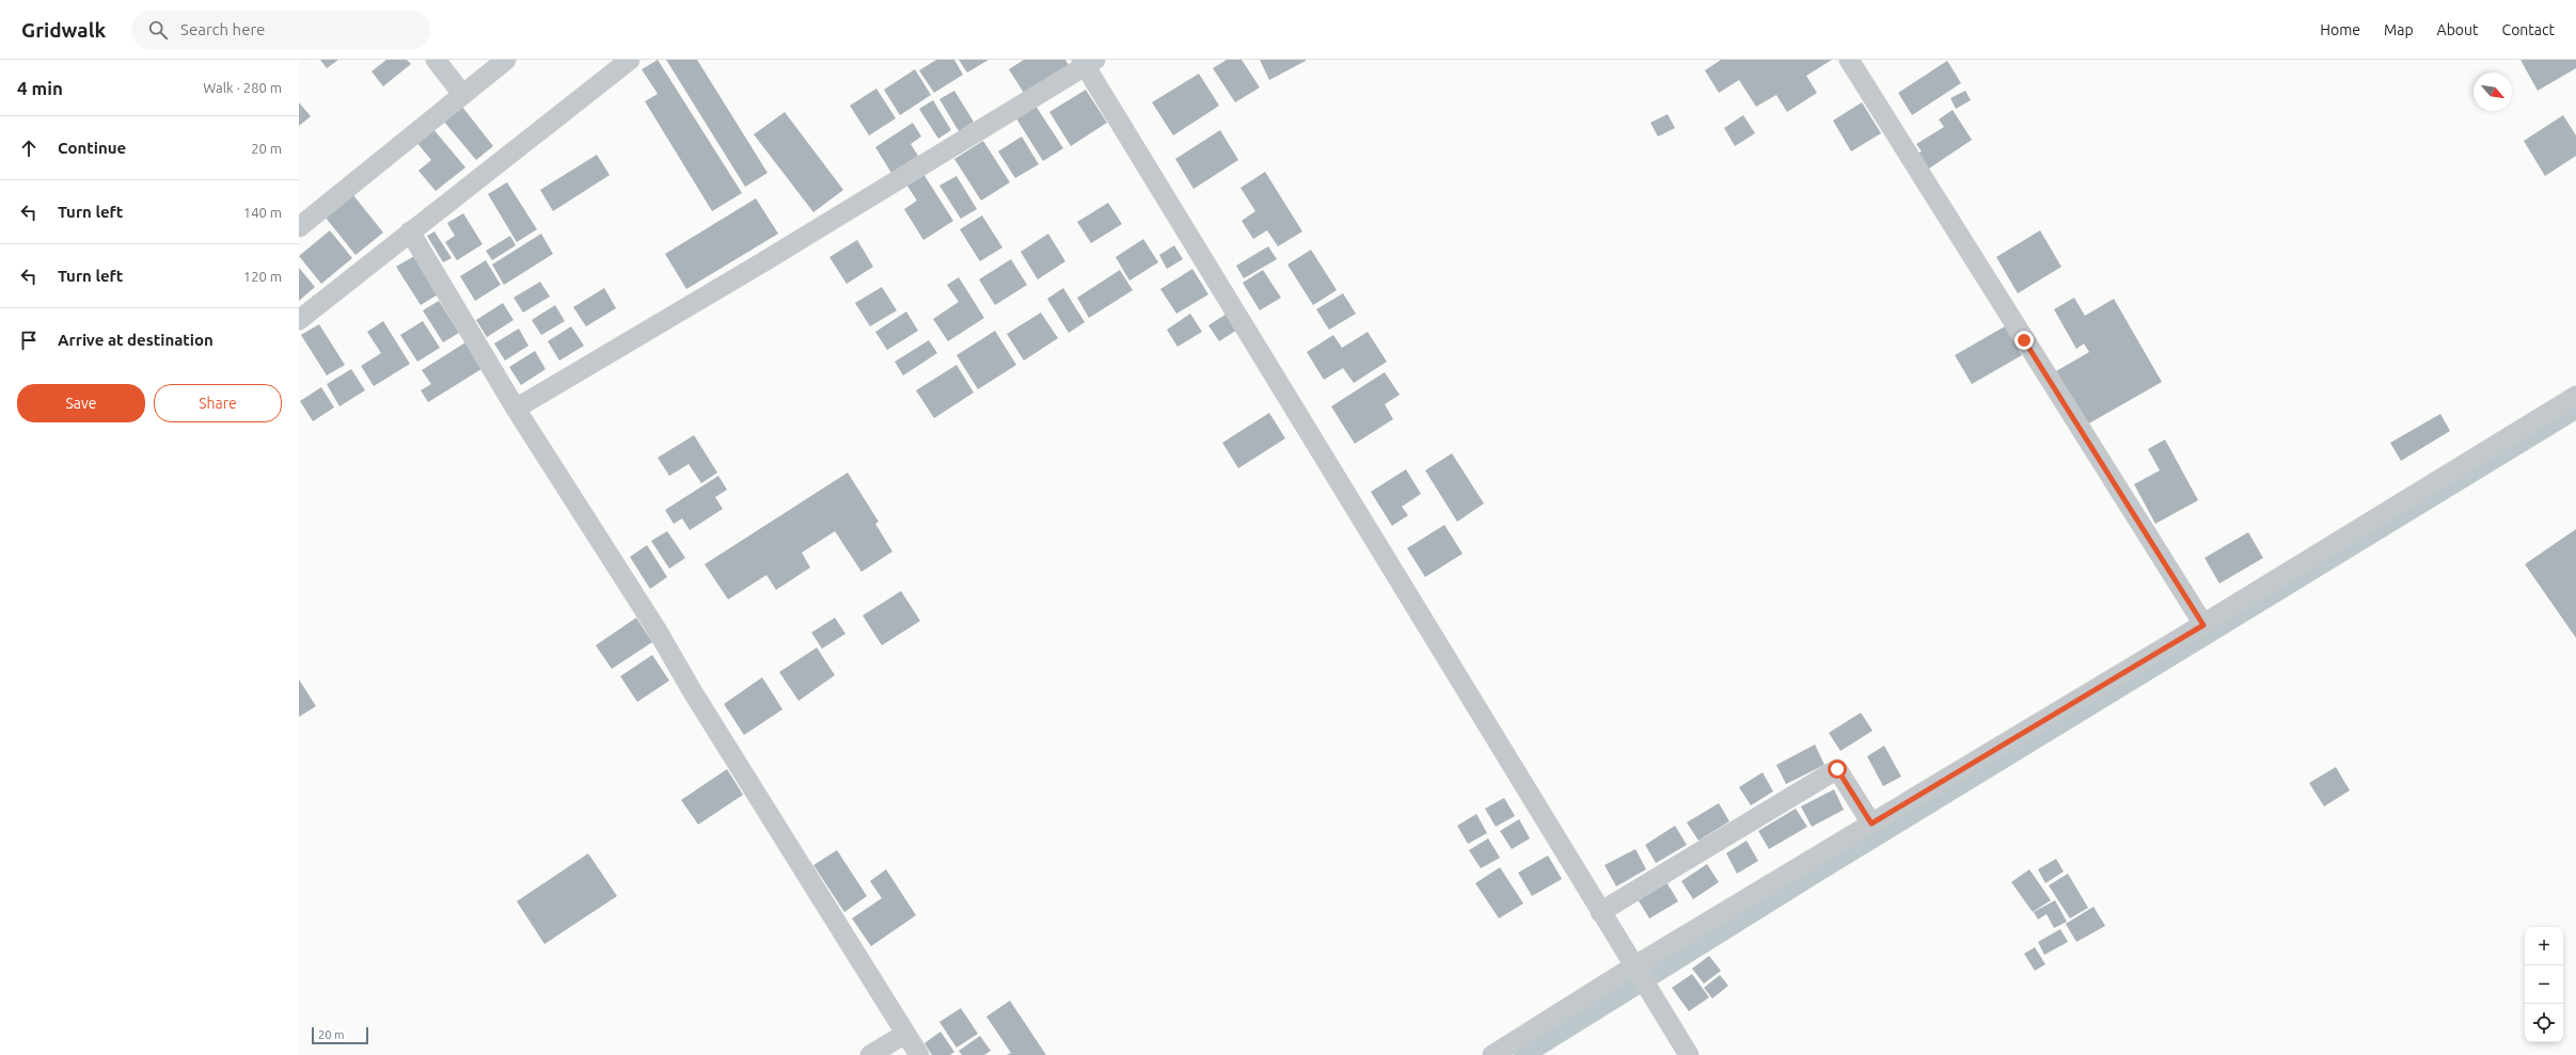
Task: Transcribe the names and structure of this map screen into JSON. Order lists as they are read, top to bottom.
{
  "scale_bar": "20 m",
  "north": "bottom right",
  "page": {
    "header": "Gridwalk",
    "search": "Search here",
    "nav": [
      "Home",
      "Map",
      "About",
      "Contact"
    ],
    "heading": ["4 min", "Walk · 280 m"],
    "list": [
      ["Continue", "20 m"],
      ["Turn left", "140 m"],
      ["Turn left", "120 m"],
      "Arrive at destination"
    ],
    "buttons": ["Save", "Share"],
    "map_buttons": ["+", "−"],
    "scale": "20 m"
  }
}
